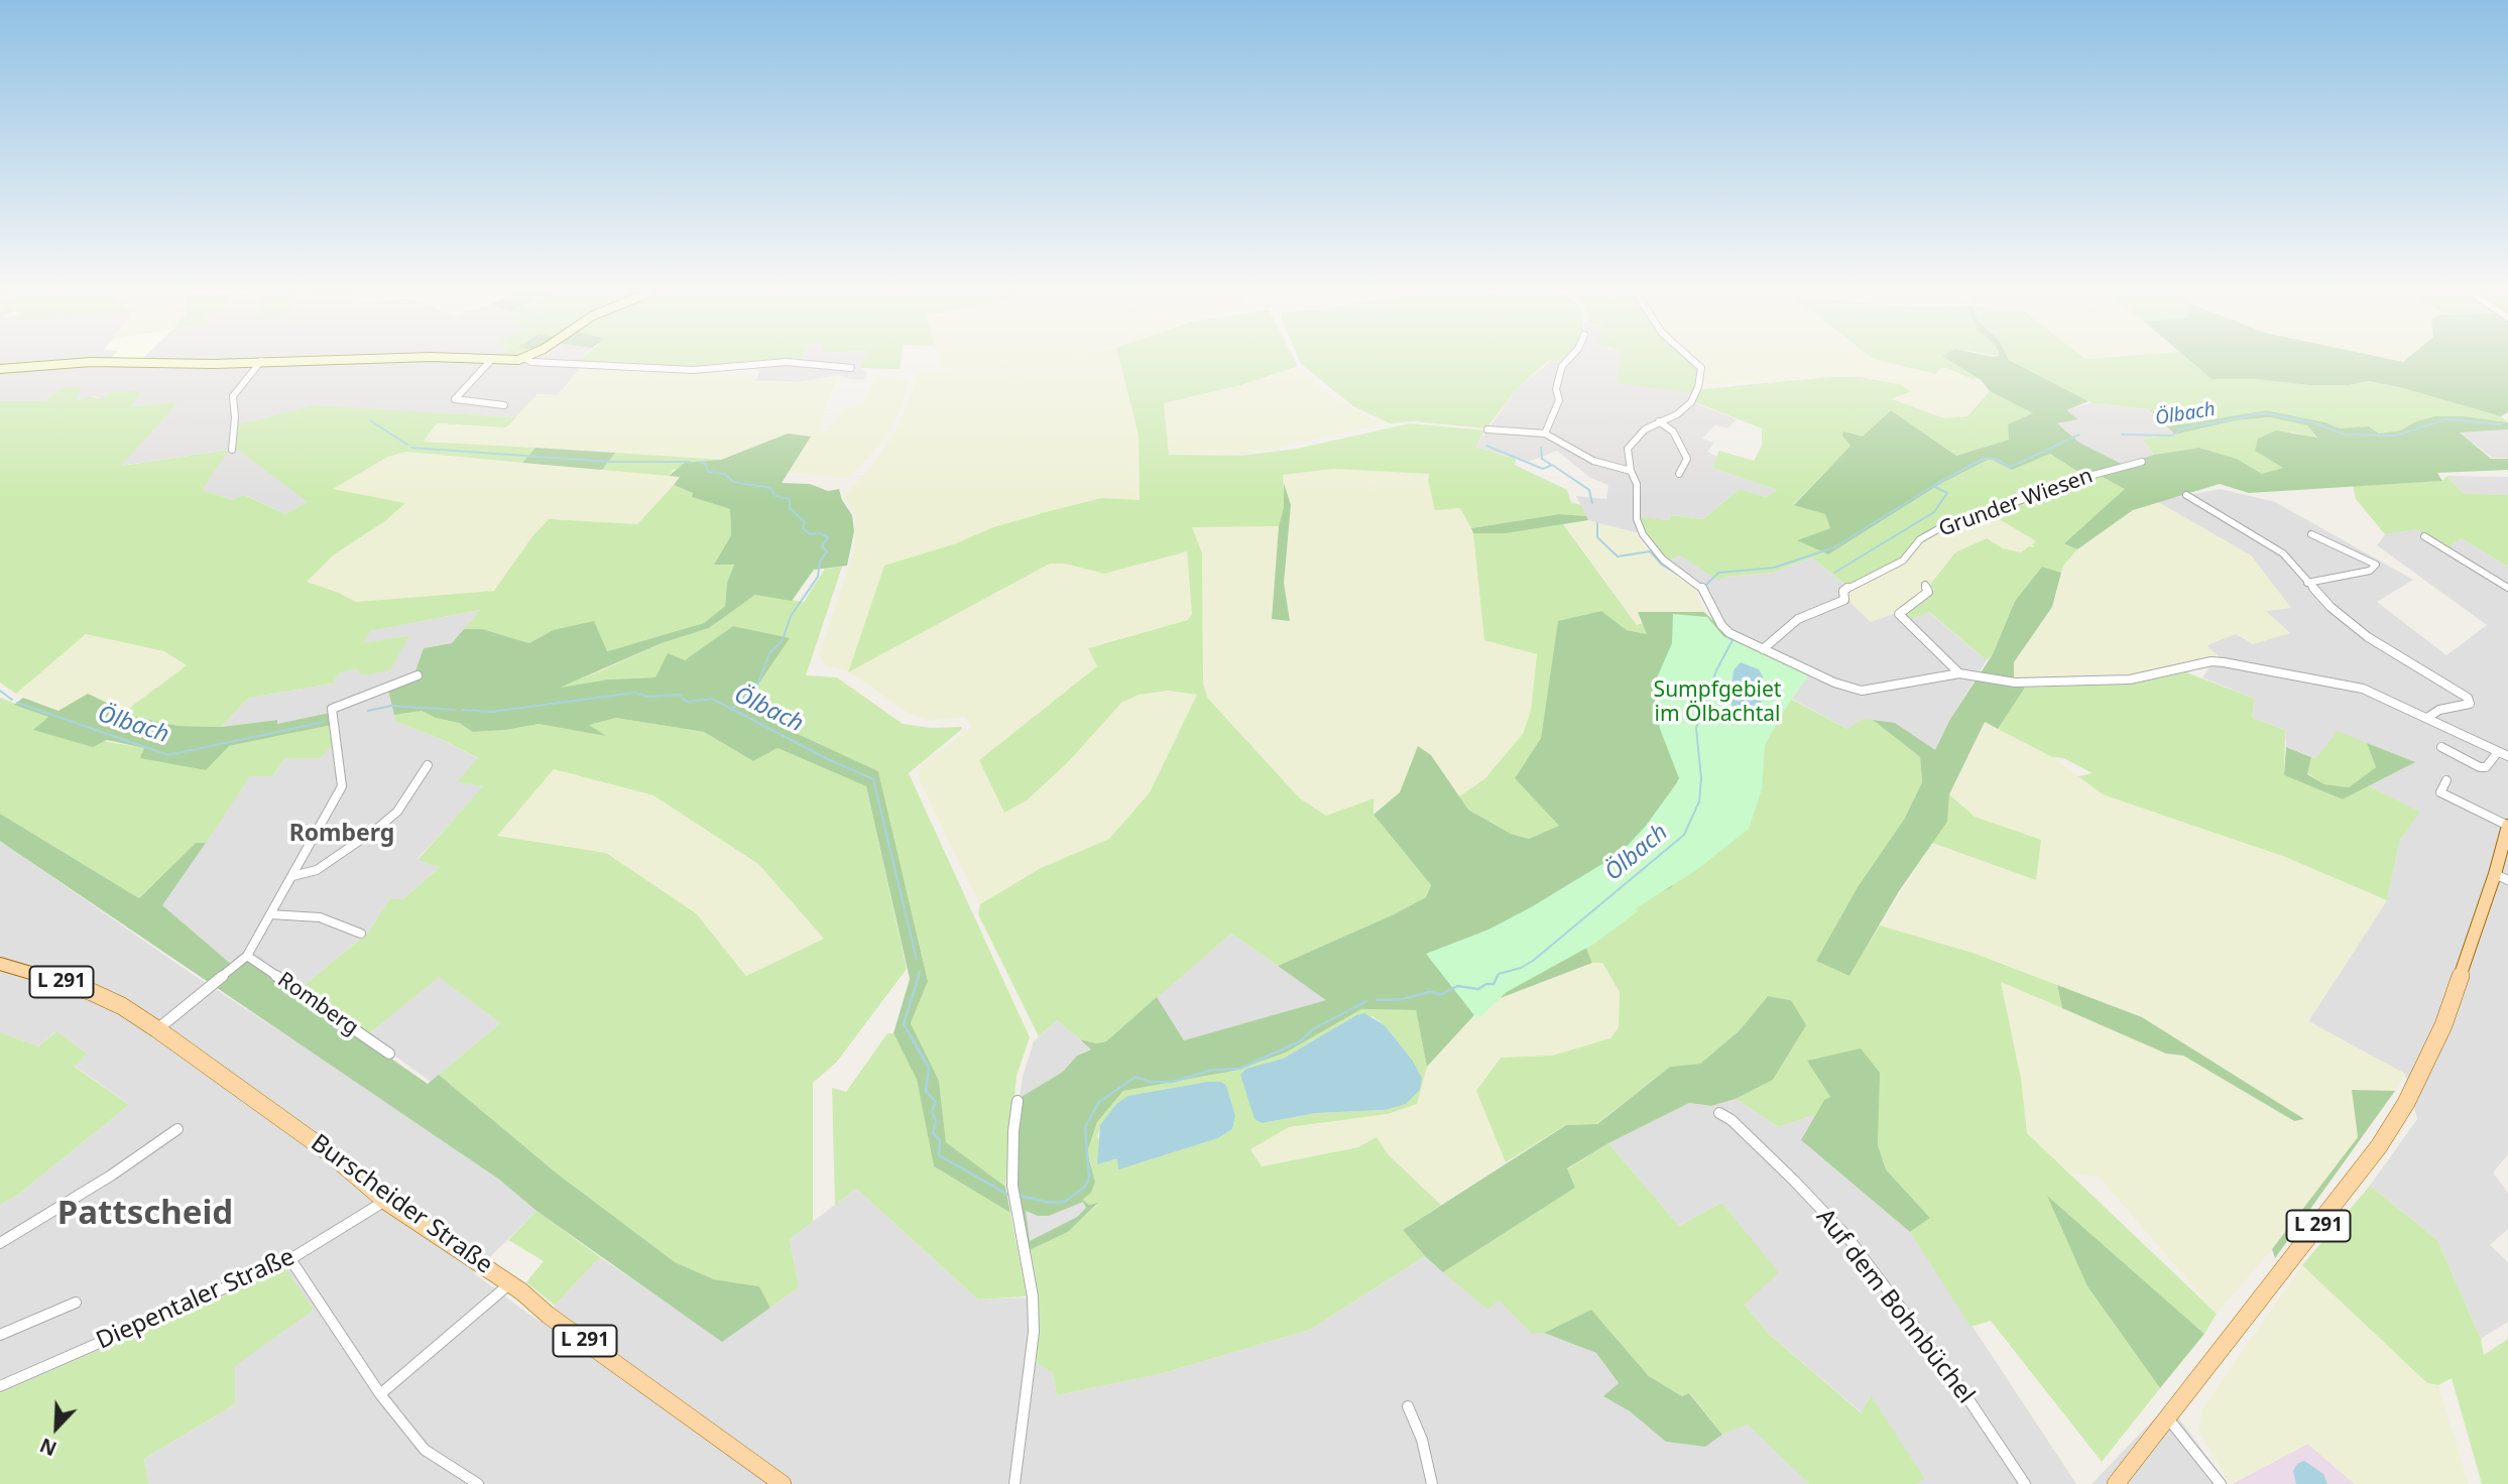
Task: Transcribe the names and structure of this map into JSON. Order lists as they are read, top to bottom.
{
  "streets": {
    "main road": ["L 291", "Burscheider Straße"],
    "street": [
      "Grunder Wiesen",
      "Romberg",
      "Diepentaler Straße",
      "Auf dem Bohnbüchel"
    ]
  },
  "crossings": [
    ["Burscheider Straße", "Diepentaler Straße"]
  ],
  "districts": ["Romberg", "Pattscheid"],
  "water": ["Ölbach"],
  "parks": ["Sumpfgebiet im Ölbachtal"],
  "north": "bottom left"
}
